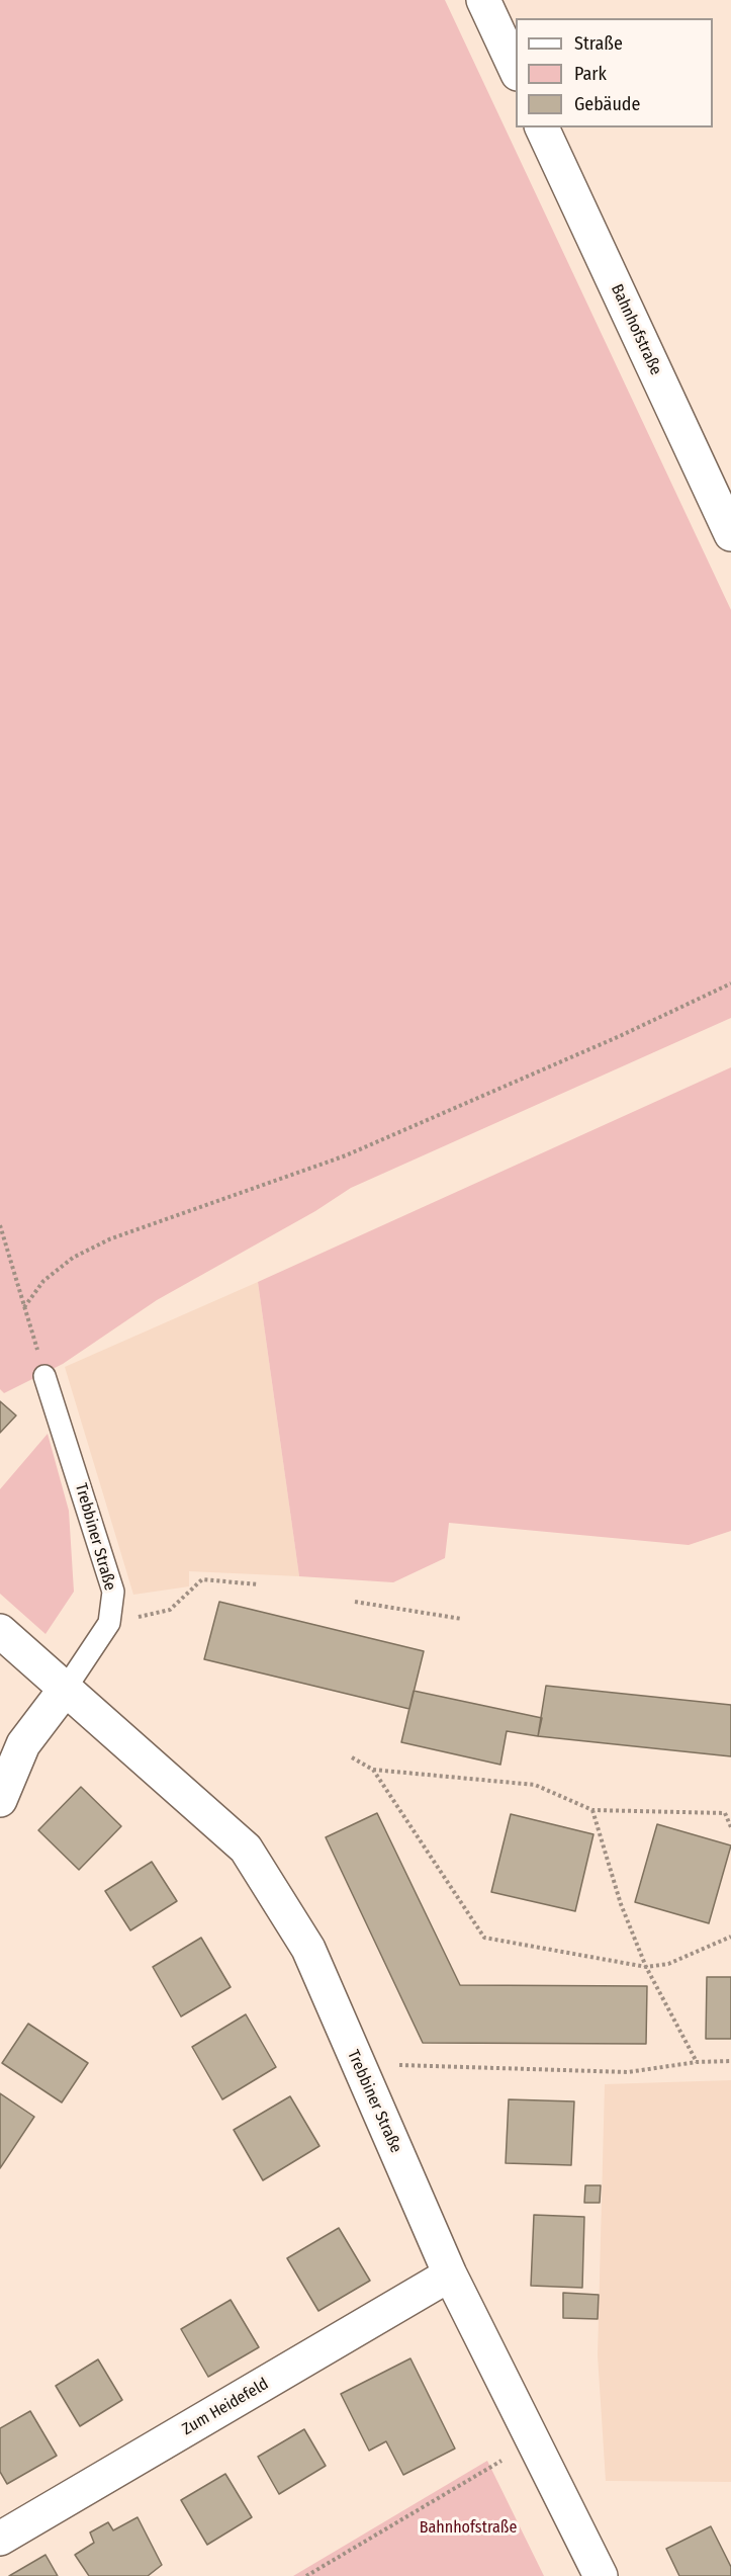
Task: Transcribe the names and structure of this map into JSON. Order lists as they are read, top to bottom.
{
  "streets": {
    "street": ["Bahnhofstraße", "Trebbiner Straße", "Zum Heidefeld"]
  },
  "crossings": [
    ["Trebbiner Straße", "Zum Heidefeld"]
  ],
  "parks": ["Bahnhofstraße"],
  "legend": ["Straße", "Park", "Gebäude"]
}
